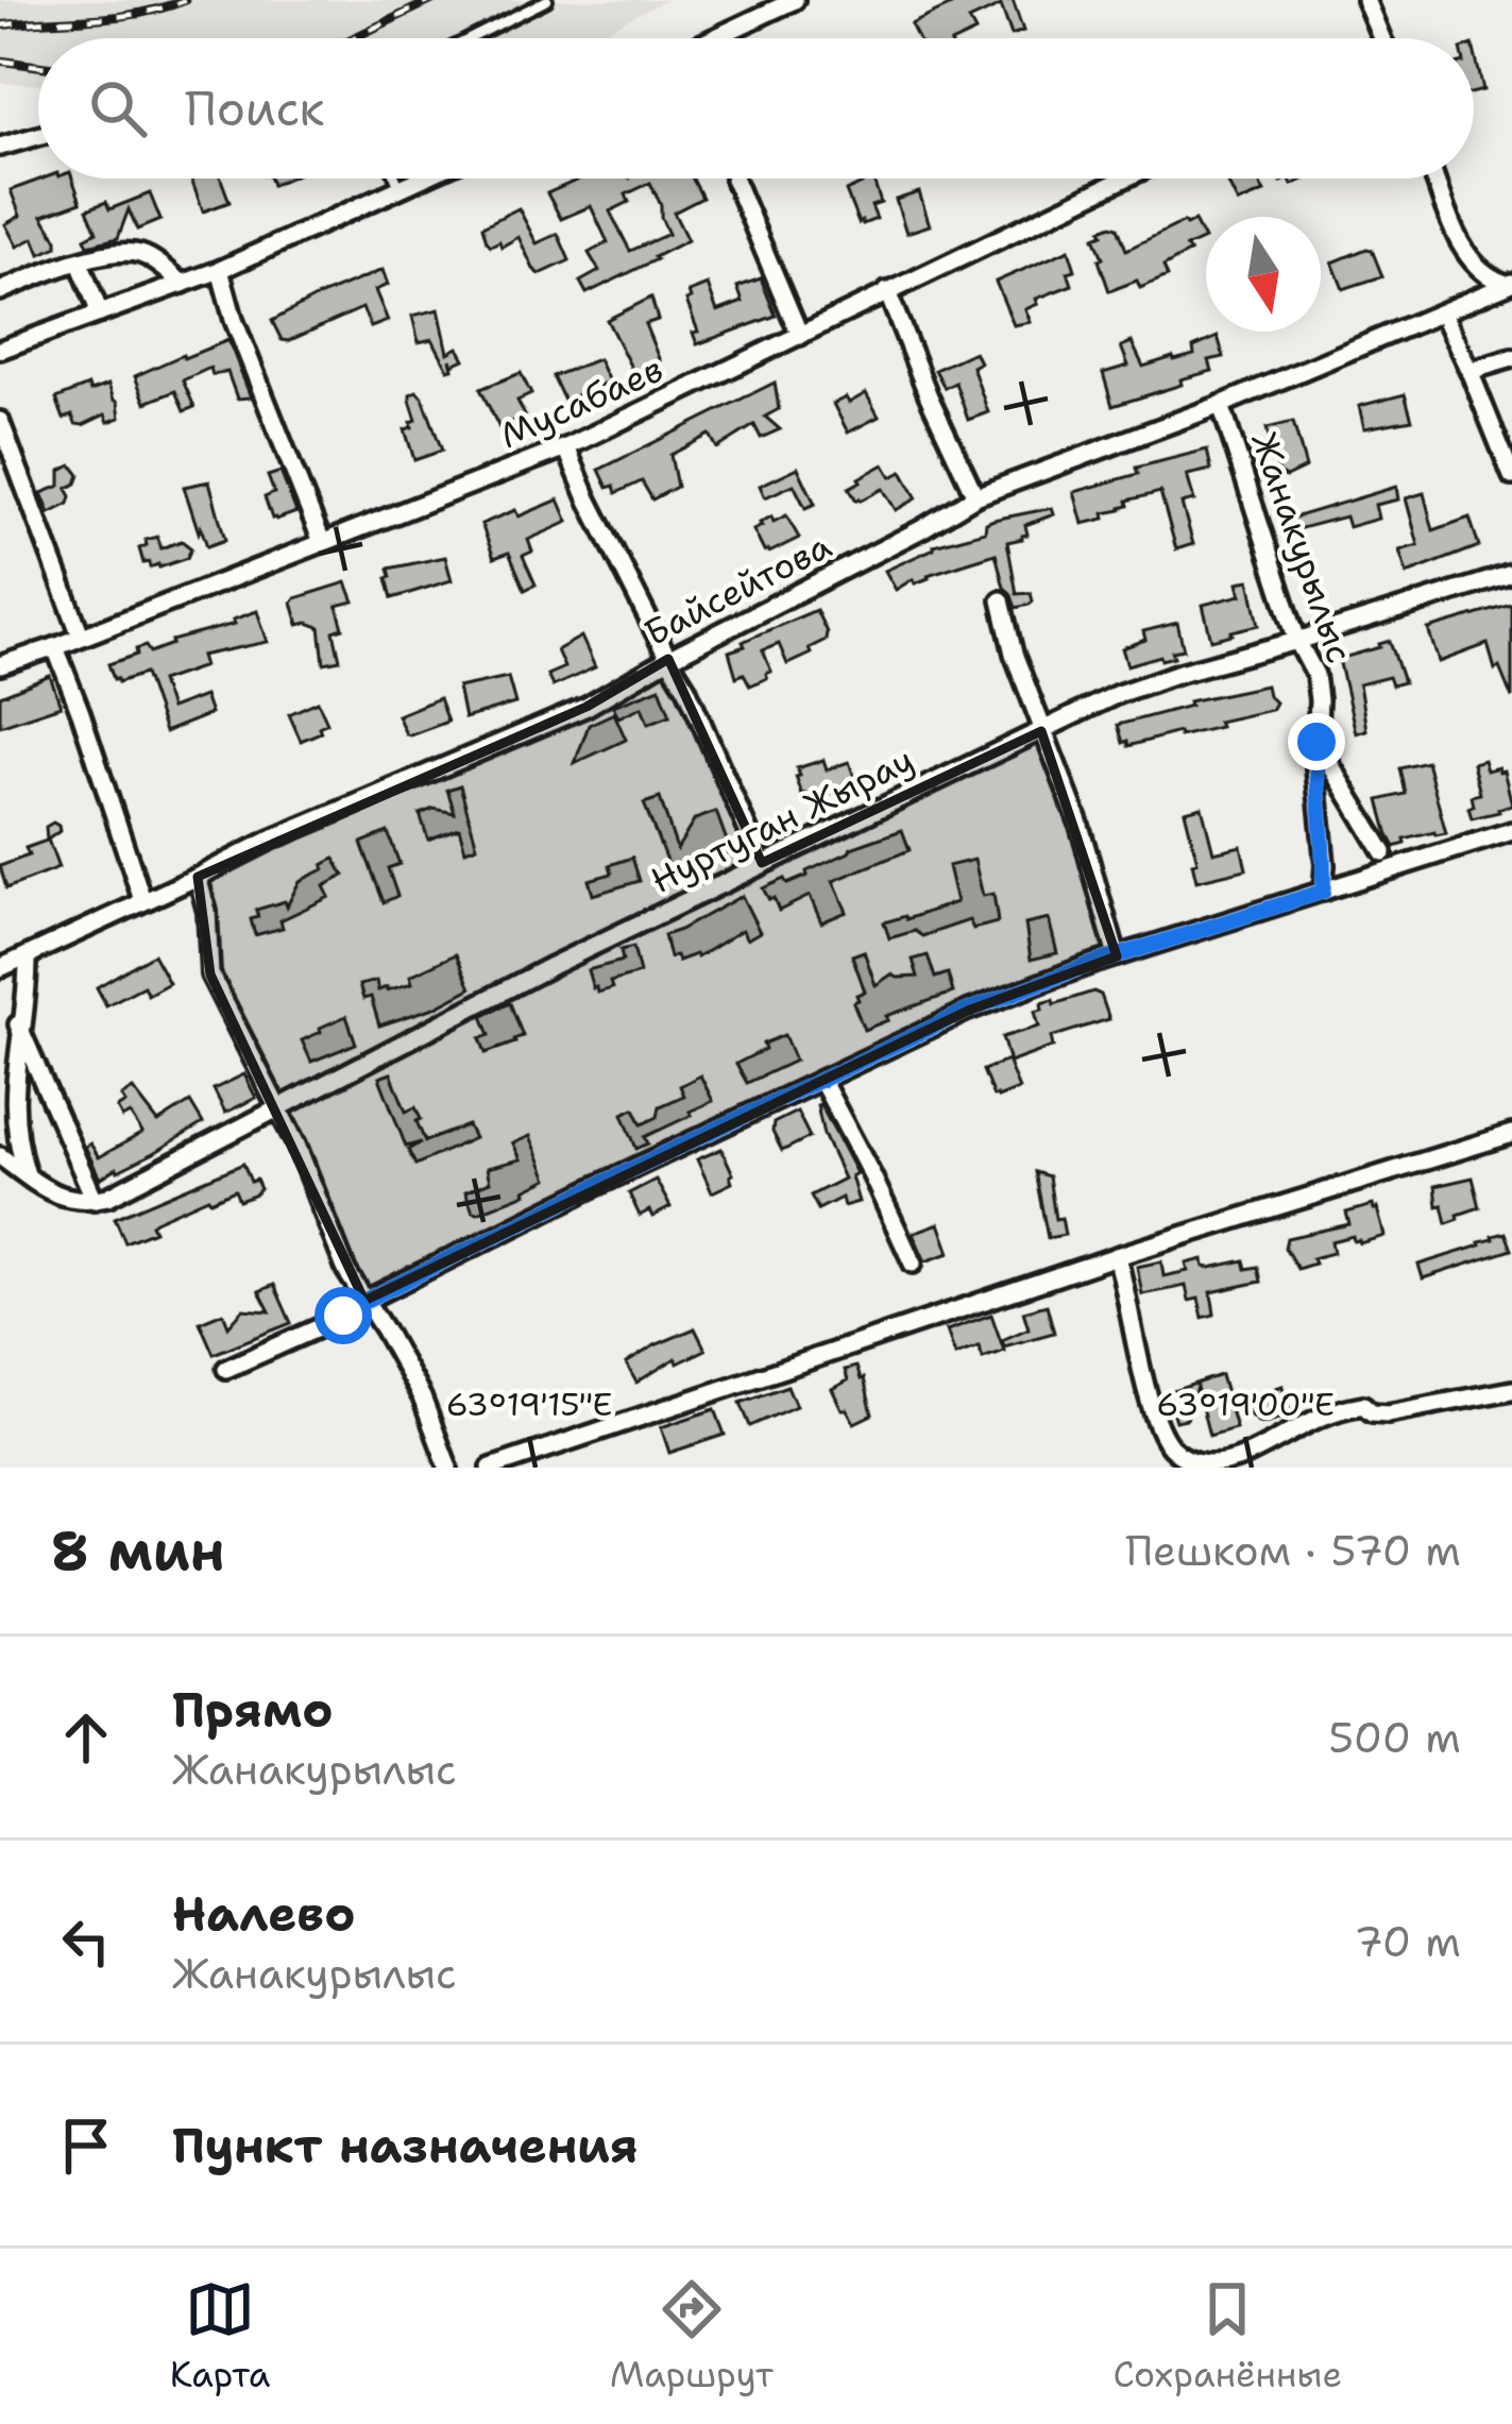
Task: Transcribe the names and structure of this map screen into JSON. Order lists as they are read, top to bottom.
{
  "streets": {
    "street": [
      "Мусабаев",
      "Жанакурылыс",
      "Байсейтова",
      "Нуртуган Жырау"
    ]
  },
  "crossings": [
    ["Жанакурылыс", "Байсейтова"],
    ["Жанакурылыс", "Нуртуган Жырау"]
  ],
  "north": "bottom",
  "page": {
    "search": "Поиск",
    "heading": ["8 мин", "Пешком · 570 m"],
    "list": [
      ["Прямо", "Жанакурылыс", "500 m"],
      ["Налево", "Жанакурылыс", "70 m"],
      "Пункт назначения"
    ],
    "nav": ["Карта", "Маршрут", "Сохранённые"]
  },
  "coordinates": ["63°19'15\"E", "63°19'00\"E"]
}
